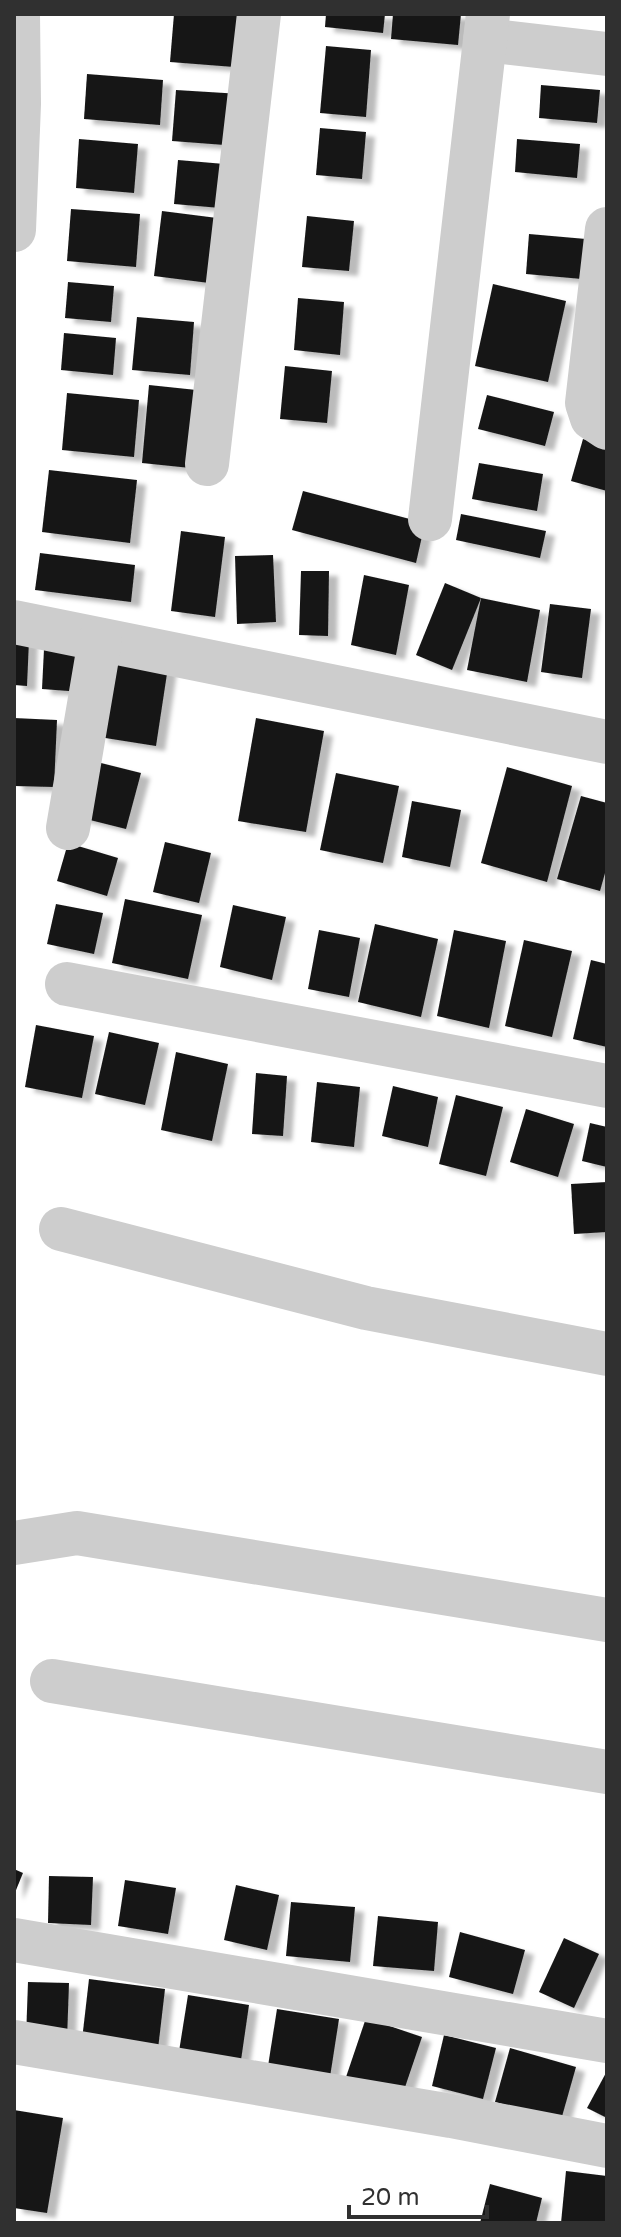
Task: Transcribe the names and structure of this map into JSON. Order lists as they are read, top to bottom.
{
  "scale_bar": "20 m"
}
